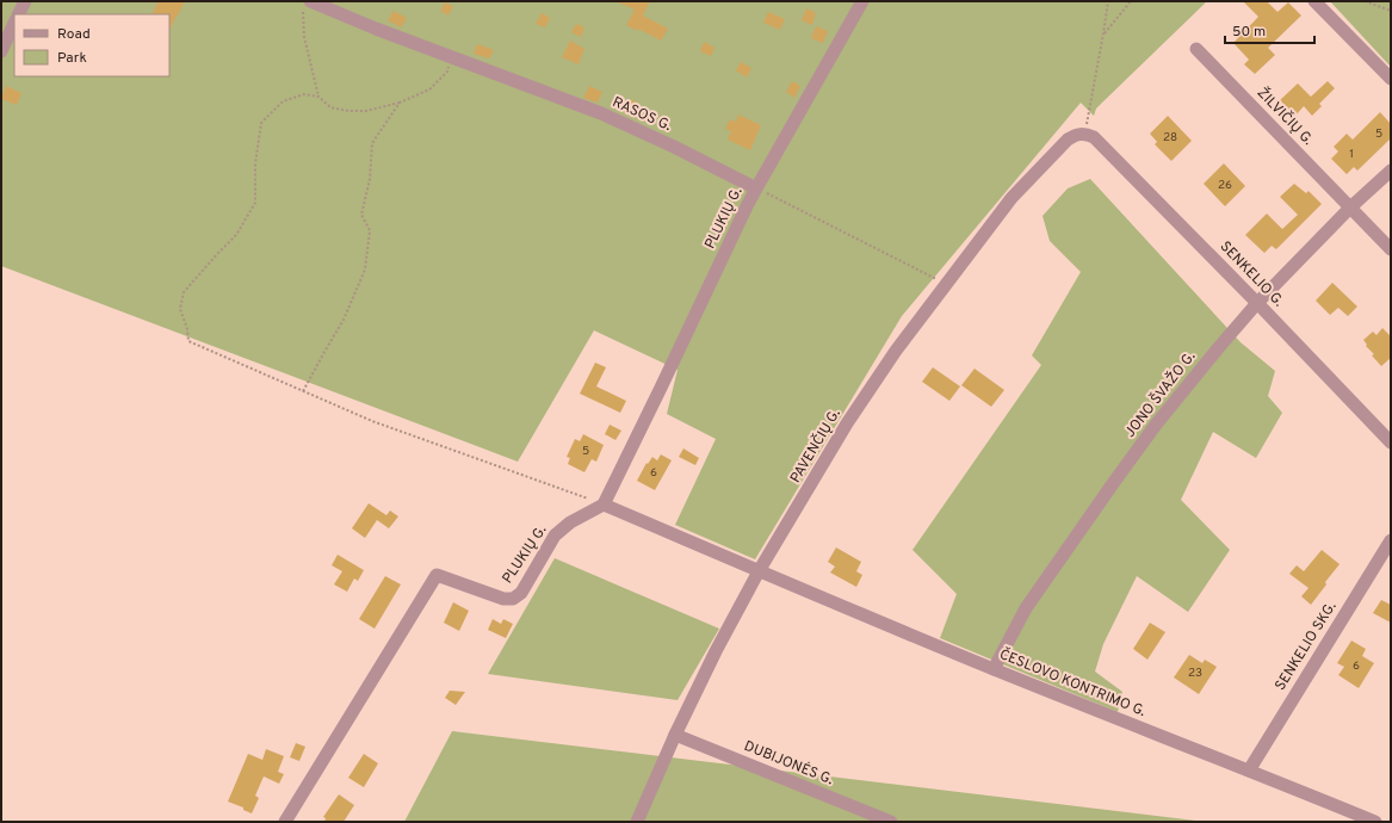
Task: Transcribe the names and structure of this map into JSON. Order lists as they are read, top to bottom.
{
  "streets": {
    "street": [
      "RASOS G.",
      "ŽILVIČIŲ G.",
      "PLUKIŲ G.",
      "SENKELIO G.",
      "JONO ŠVAŽO G.",
      "PAVENČIŲ G.",
      "SENKELIO SKG.",
      "ČESLOVO KONTRIMO G.",
      "DUBIJONĖS G."
    ]
  },
  "crossings": [
    ["RASOS G.", "PLUKIŲ G."],
    ["ŽILVIČIŲ G.", "JONO ŠVAŽO G."],
    ["PLUKIŲ G.", "ČESLOVO KONTRIMO G."],
    ["SENKELIO G.", "JONO ŠVAŽO G."],
    ["SENKELIO G.", "PAVENČIŲ G."],
    ["JONO ŠVAŽO G.", "ČESLOVO KONTRIMO G."],
    ["PAVENČIŲ G.", "ČESLOVO KONTRIMO G."],
    ["PAVENČIŲ G.", "DUBIJONĖS G."],
    ["SENKELIO SKG.", "ČESLOVO KONTRIMO G."]
  ],
  "house_numbers": [
    "5",
    "28",
    "1",
    "26",
    "5",
    "6",
    "6",
    "23"
  ],
  "legend": ["Road", "Park"],
  "scale_bar": "50 m"
}
